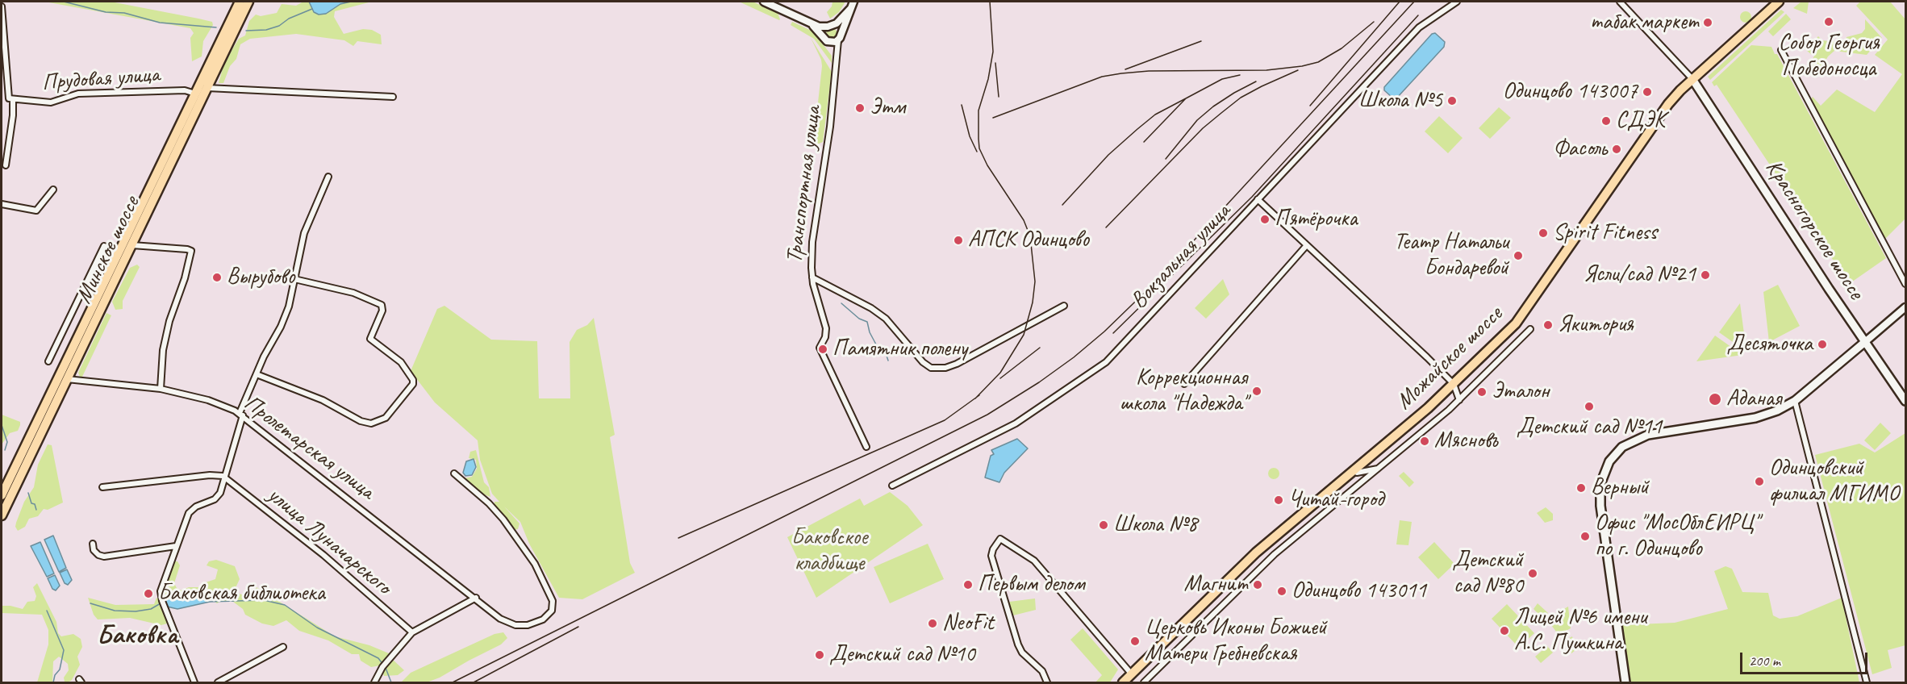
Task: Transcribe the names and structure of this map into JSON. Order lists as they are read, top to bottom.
{
  "streets": {
    "main road": ["Красногорское шоссе", "Минское шоссе", "Можайское шоссе"],
    "street": [
      "Прудовая улица",
      "Транспортная улица",
      "Вокзальная улица",
      "Пролетарская улица",
      "улица Луначарского"
    ]
  },
  "crossings": [
    ["Прудовая улица", "Минское шоссе"],
    ["Красногорское шоссе", "Можайское шоссе"],
    ["Минское шоссе", "Пролетарская улица"]
  ],
  "districts": ["Баковка"],
  "parks": ["Баковское кладбище"],
  "places": [
    "Собор Георгия Победоносца",
    "табак маркет",
    "Одинцово 143007",
    "Школа №5",
    "Этм",
    "СДЭК",
    "Фасоль",
    "Пятёрочка",
    "Spirit Fitness",
    "АПСК Одинцово",
    "Театр Натальи Бондаревой",
    "Ясли/сад №21",
    "Вырубово",
    "Якитория",
    "Десяточка",
    "Памятник полену",
    "Коррекционная школа \"Надежда\"",
    "Эталон",
    "Аданая",
    "Детский сад №11",
    "Мясновъ",
    "Одинцовский филиал МГИМО",
    "Верный",
    "Читай-город",
    "Школа №8",
    "Офис \"МосОблЕИРЦ\" по г. Одинцово",
    "Детский сад №80",
    "Первым делом",
    "Магнит",
    "Одинцово 143011",
    "Баковская библиотека",
    "NeoFit",
    "Лицей №6 имени А.С. Пушкина",
    "Церковь Иконы Божией Матери Гребневская",
    "Детский сад №10"
  ],
  "scale_bar": "200 m"
}
